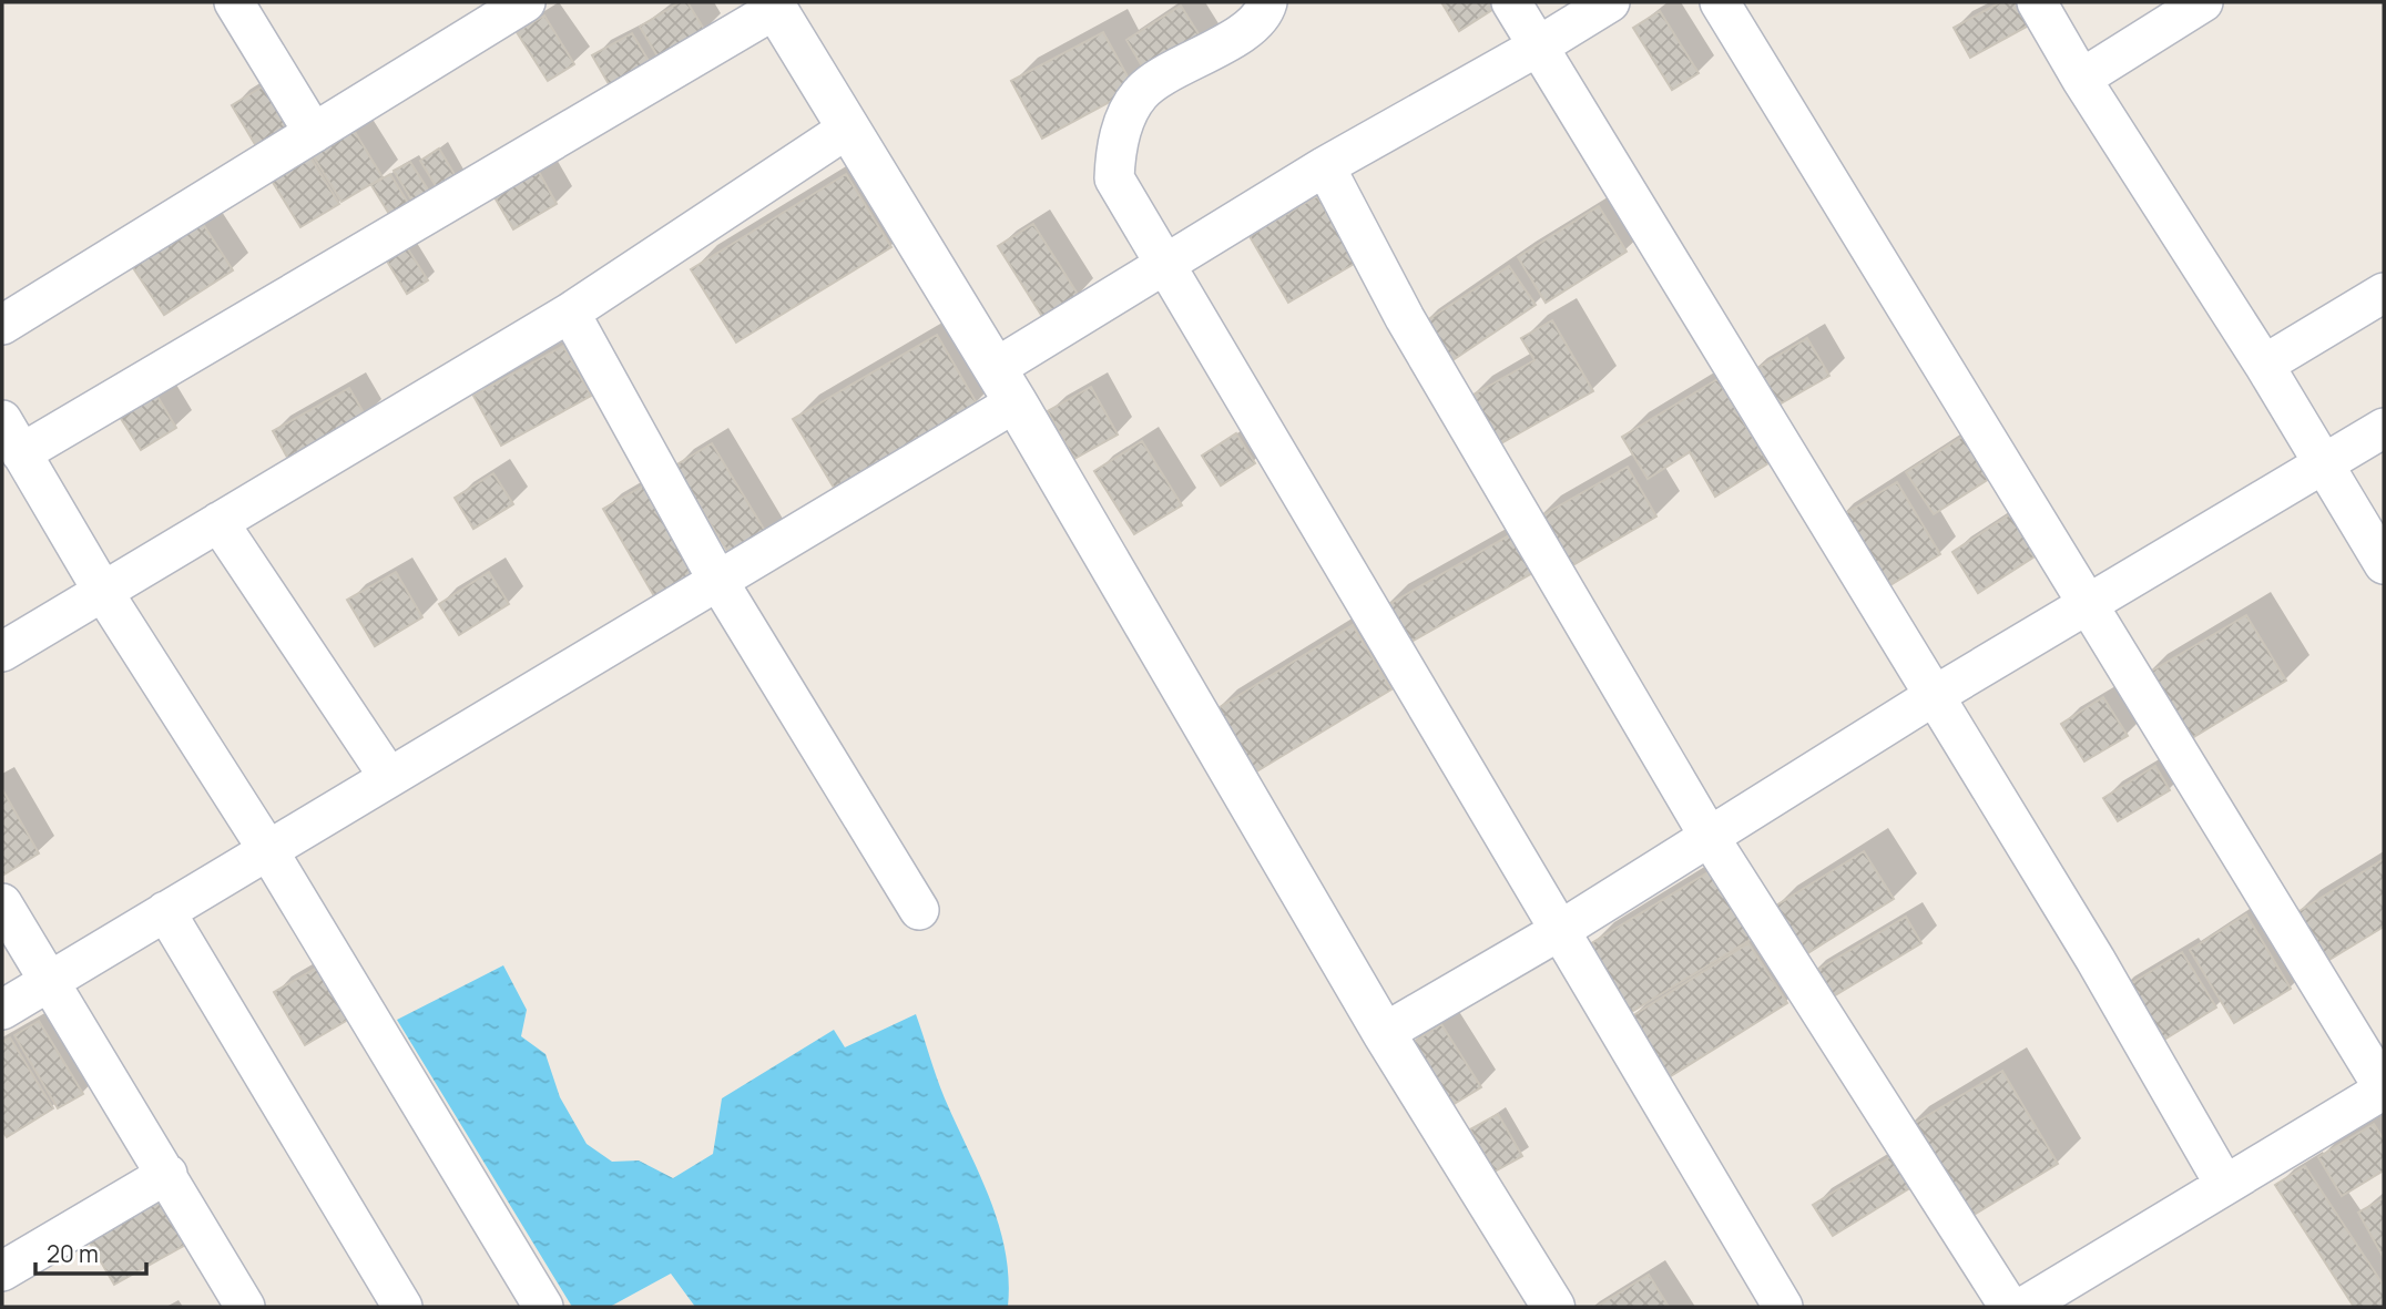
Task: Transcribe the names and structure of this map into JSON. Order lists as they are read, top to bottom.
{
  "scale_bar": "20 m"
}
